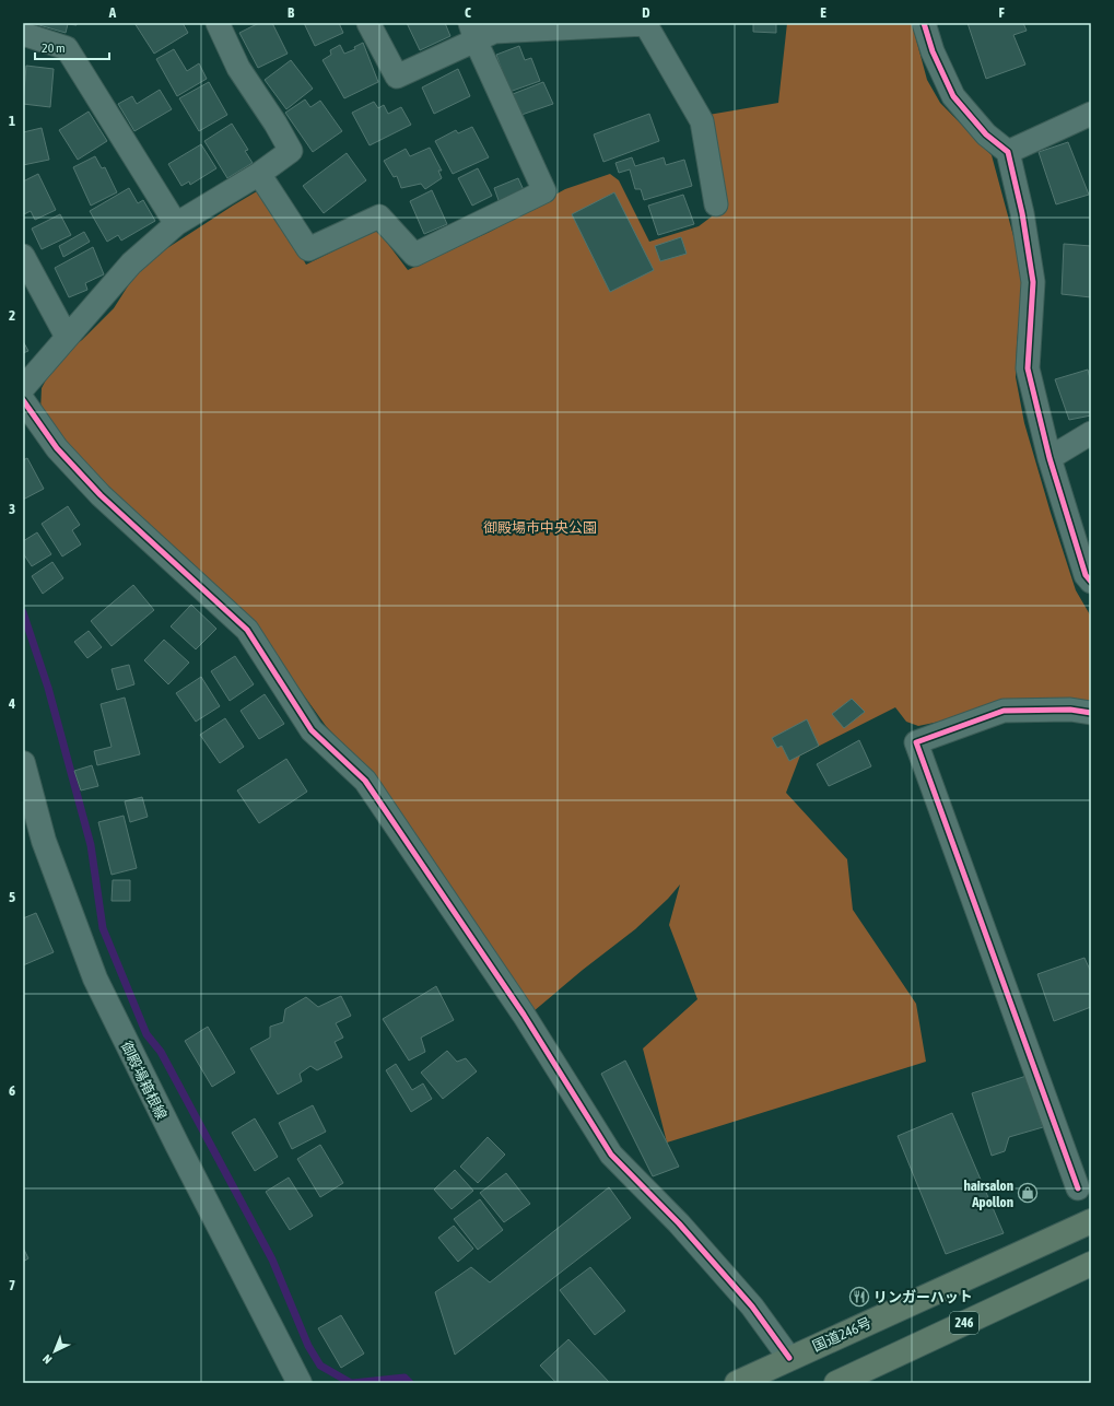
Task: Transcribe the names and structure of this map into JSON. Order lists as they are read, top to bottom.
{
  "streets": {
    "highway": ["246", "国道246号"],
    "main road": ["御殿場箱根線"]
  },
  "parks": ["御殿場市中央公園"],
  "places": {
    "shop": ["hairsalon Apollon"],
    "restaurant": ["リンガーハット"]
  },
  "scale_bar": "20 m",
  "north": "bottom left",
  "grid": {
    "columns": [
      "A",
      "B",
      "C",
      "D",
      "E",
      "F"
    ],
    "rows": [
      "1",
      "2",
      "3",
      "4",
      "5",
      "6",
      "7"
    ]
  }
}
